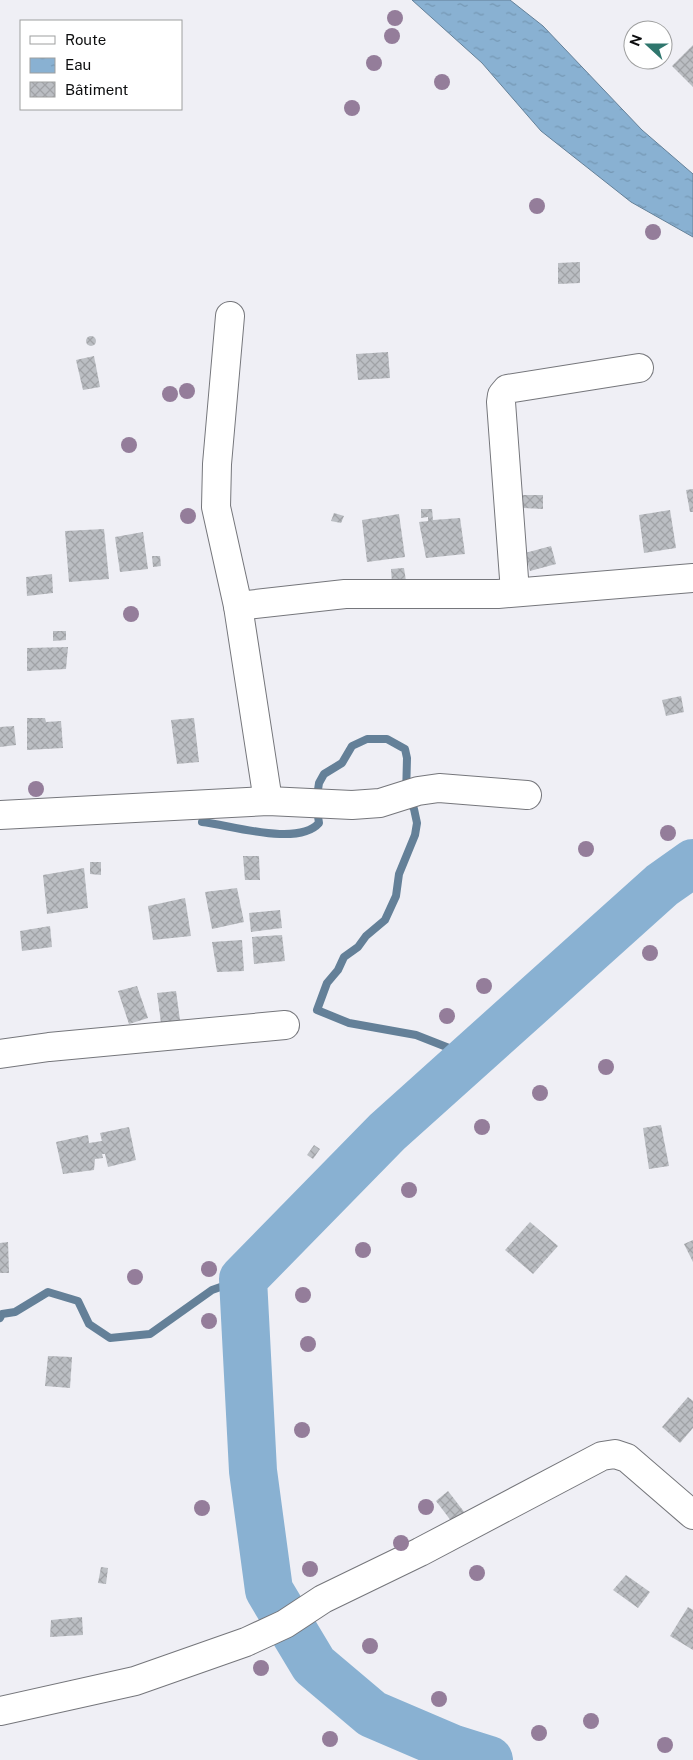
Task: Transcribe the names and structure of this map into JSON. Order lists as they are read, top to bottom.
{
  "legend": ["Route", "Eau", "Bâtiment"],
  "north": "left"
}
